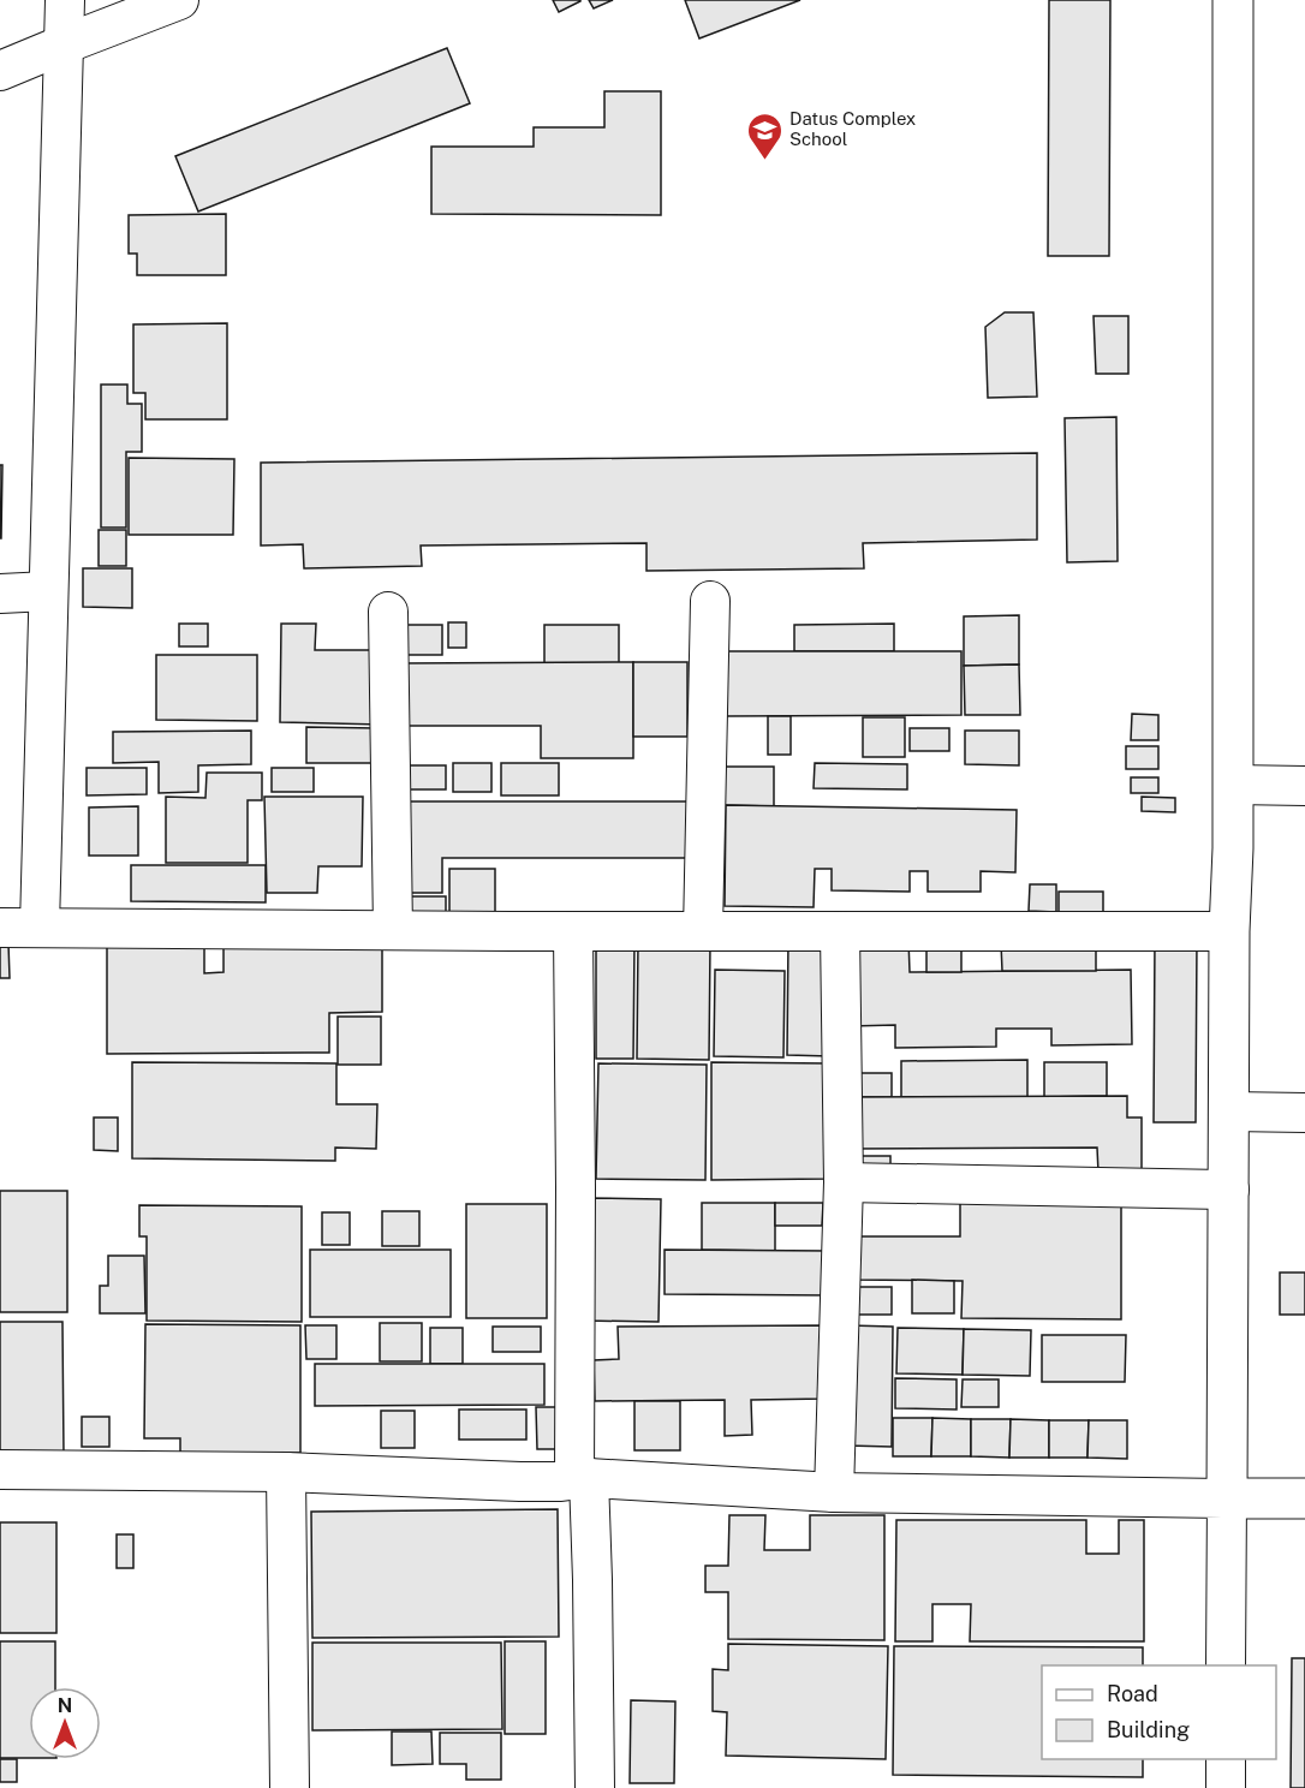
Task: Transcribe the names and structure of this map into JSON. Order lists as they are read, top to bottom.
{
  "places": {
    "school or university": ["Datus Complex School"]
  },
  "legend": ["Road", "Building"],
  "north": "top"
}
